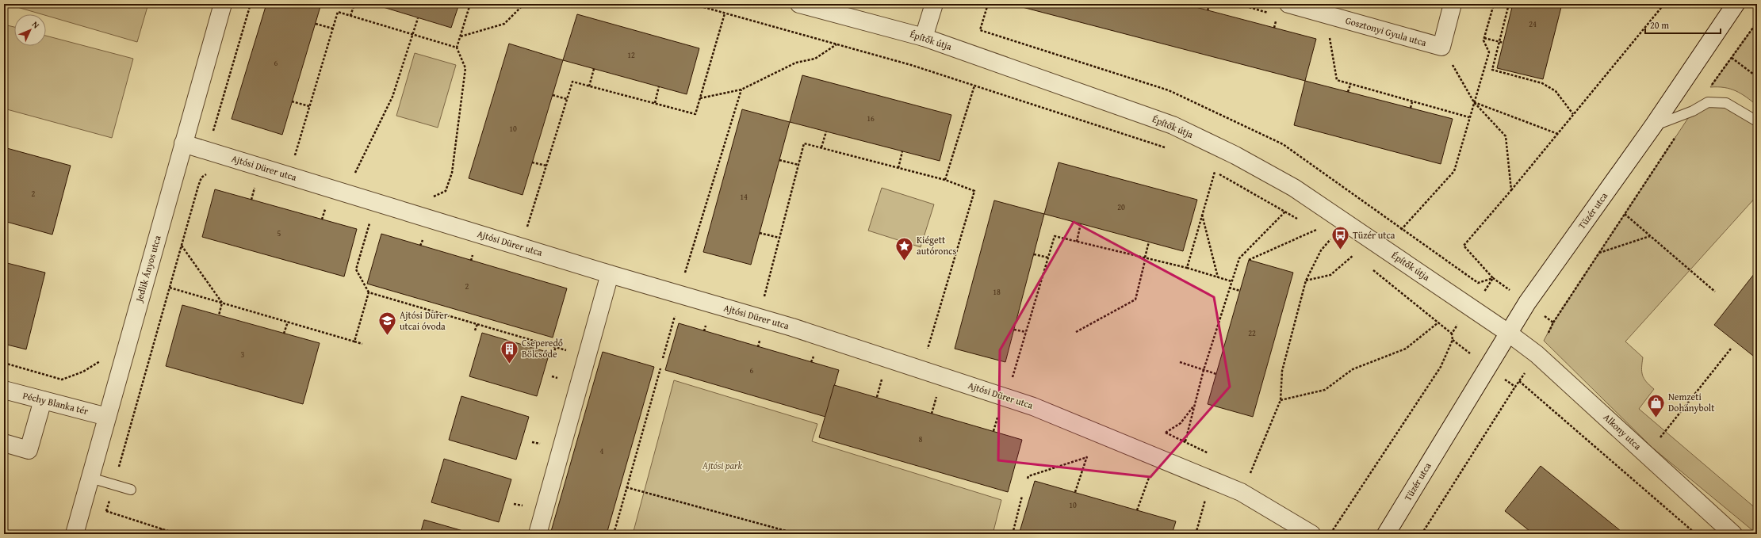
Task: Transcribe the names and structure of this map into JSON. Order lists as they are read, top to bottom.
{
  "streets": {
    "street": [
      "Gosztonyi Gyula utca",
      "Építők útja",
      "Ajtósi Dürer utca",
      "Tüzér utca",
      "Jedlik Ányos utca",
      "Péchy Blanka tér",
      "Alkony utca"
    ]
  },
  "crossings": [
    ["Építők útja", "Tüzér utca"],
    ["Építők útja", "Alkony utca"],
    ["Ajtósi Dürer utca", "Jedlik Ányos utca"],
    ["Tüzér utca", "Alkony utca"],
    ["Jedlik Ányos utca", "Péchy Blanka tér"]
  ],
  "parks": ["Ajtósi park"],
  "places": {
    "bus stop": ["Tüzér utca"],
    "place": ["Kiégett autóroncs"],
    "school or university": ["Ajtósi Dürer utcai óvoda"],
    "building": ["Cseperedő Bölcsőde"],
    "shop": ["Nemzeti Dohánybolt"]
  },
  "house_numbers": [
    "24",
    "12",
    "6",
    "16",
    "10",
    "2",
    "14",
    "20",
    "5",
    "2",
    "18",
    "22",
    "3",
    "6",
    "8",
    "4",
    "10"
  ],
  "scale_bar": "20 m",
  "north": "top right"
}
